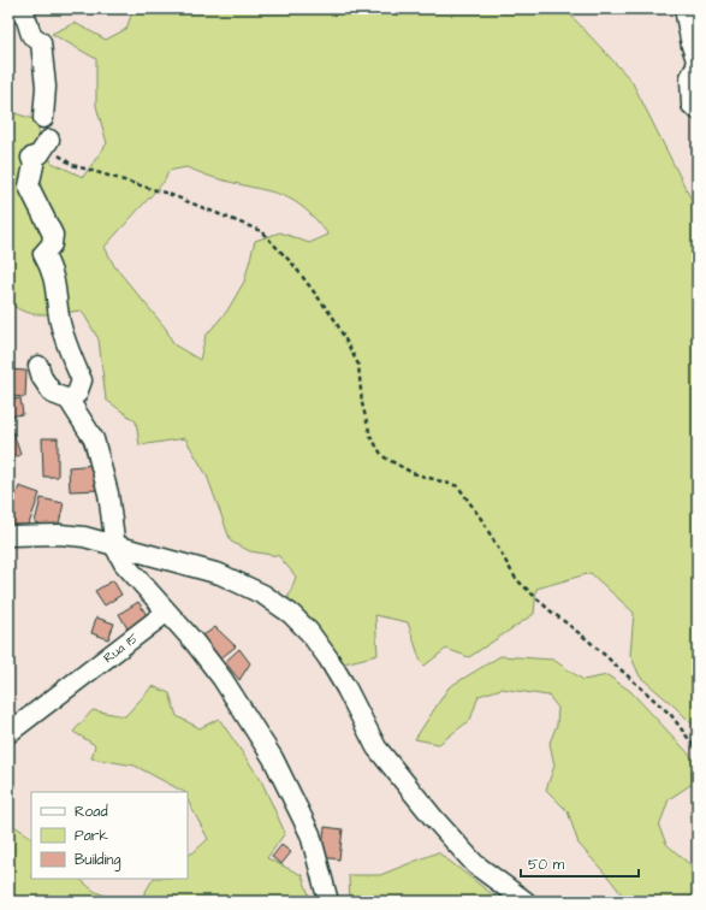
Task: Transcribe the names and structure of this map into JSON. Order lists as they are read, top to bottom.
{
  "streets": {
    "street": ["Rua 15"]
  },
  "legend": ["Road", "Park", "Building"],
  "scale_bar": "50 m"
}
